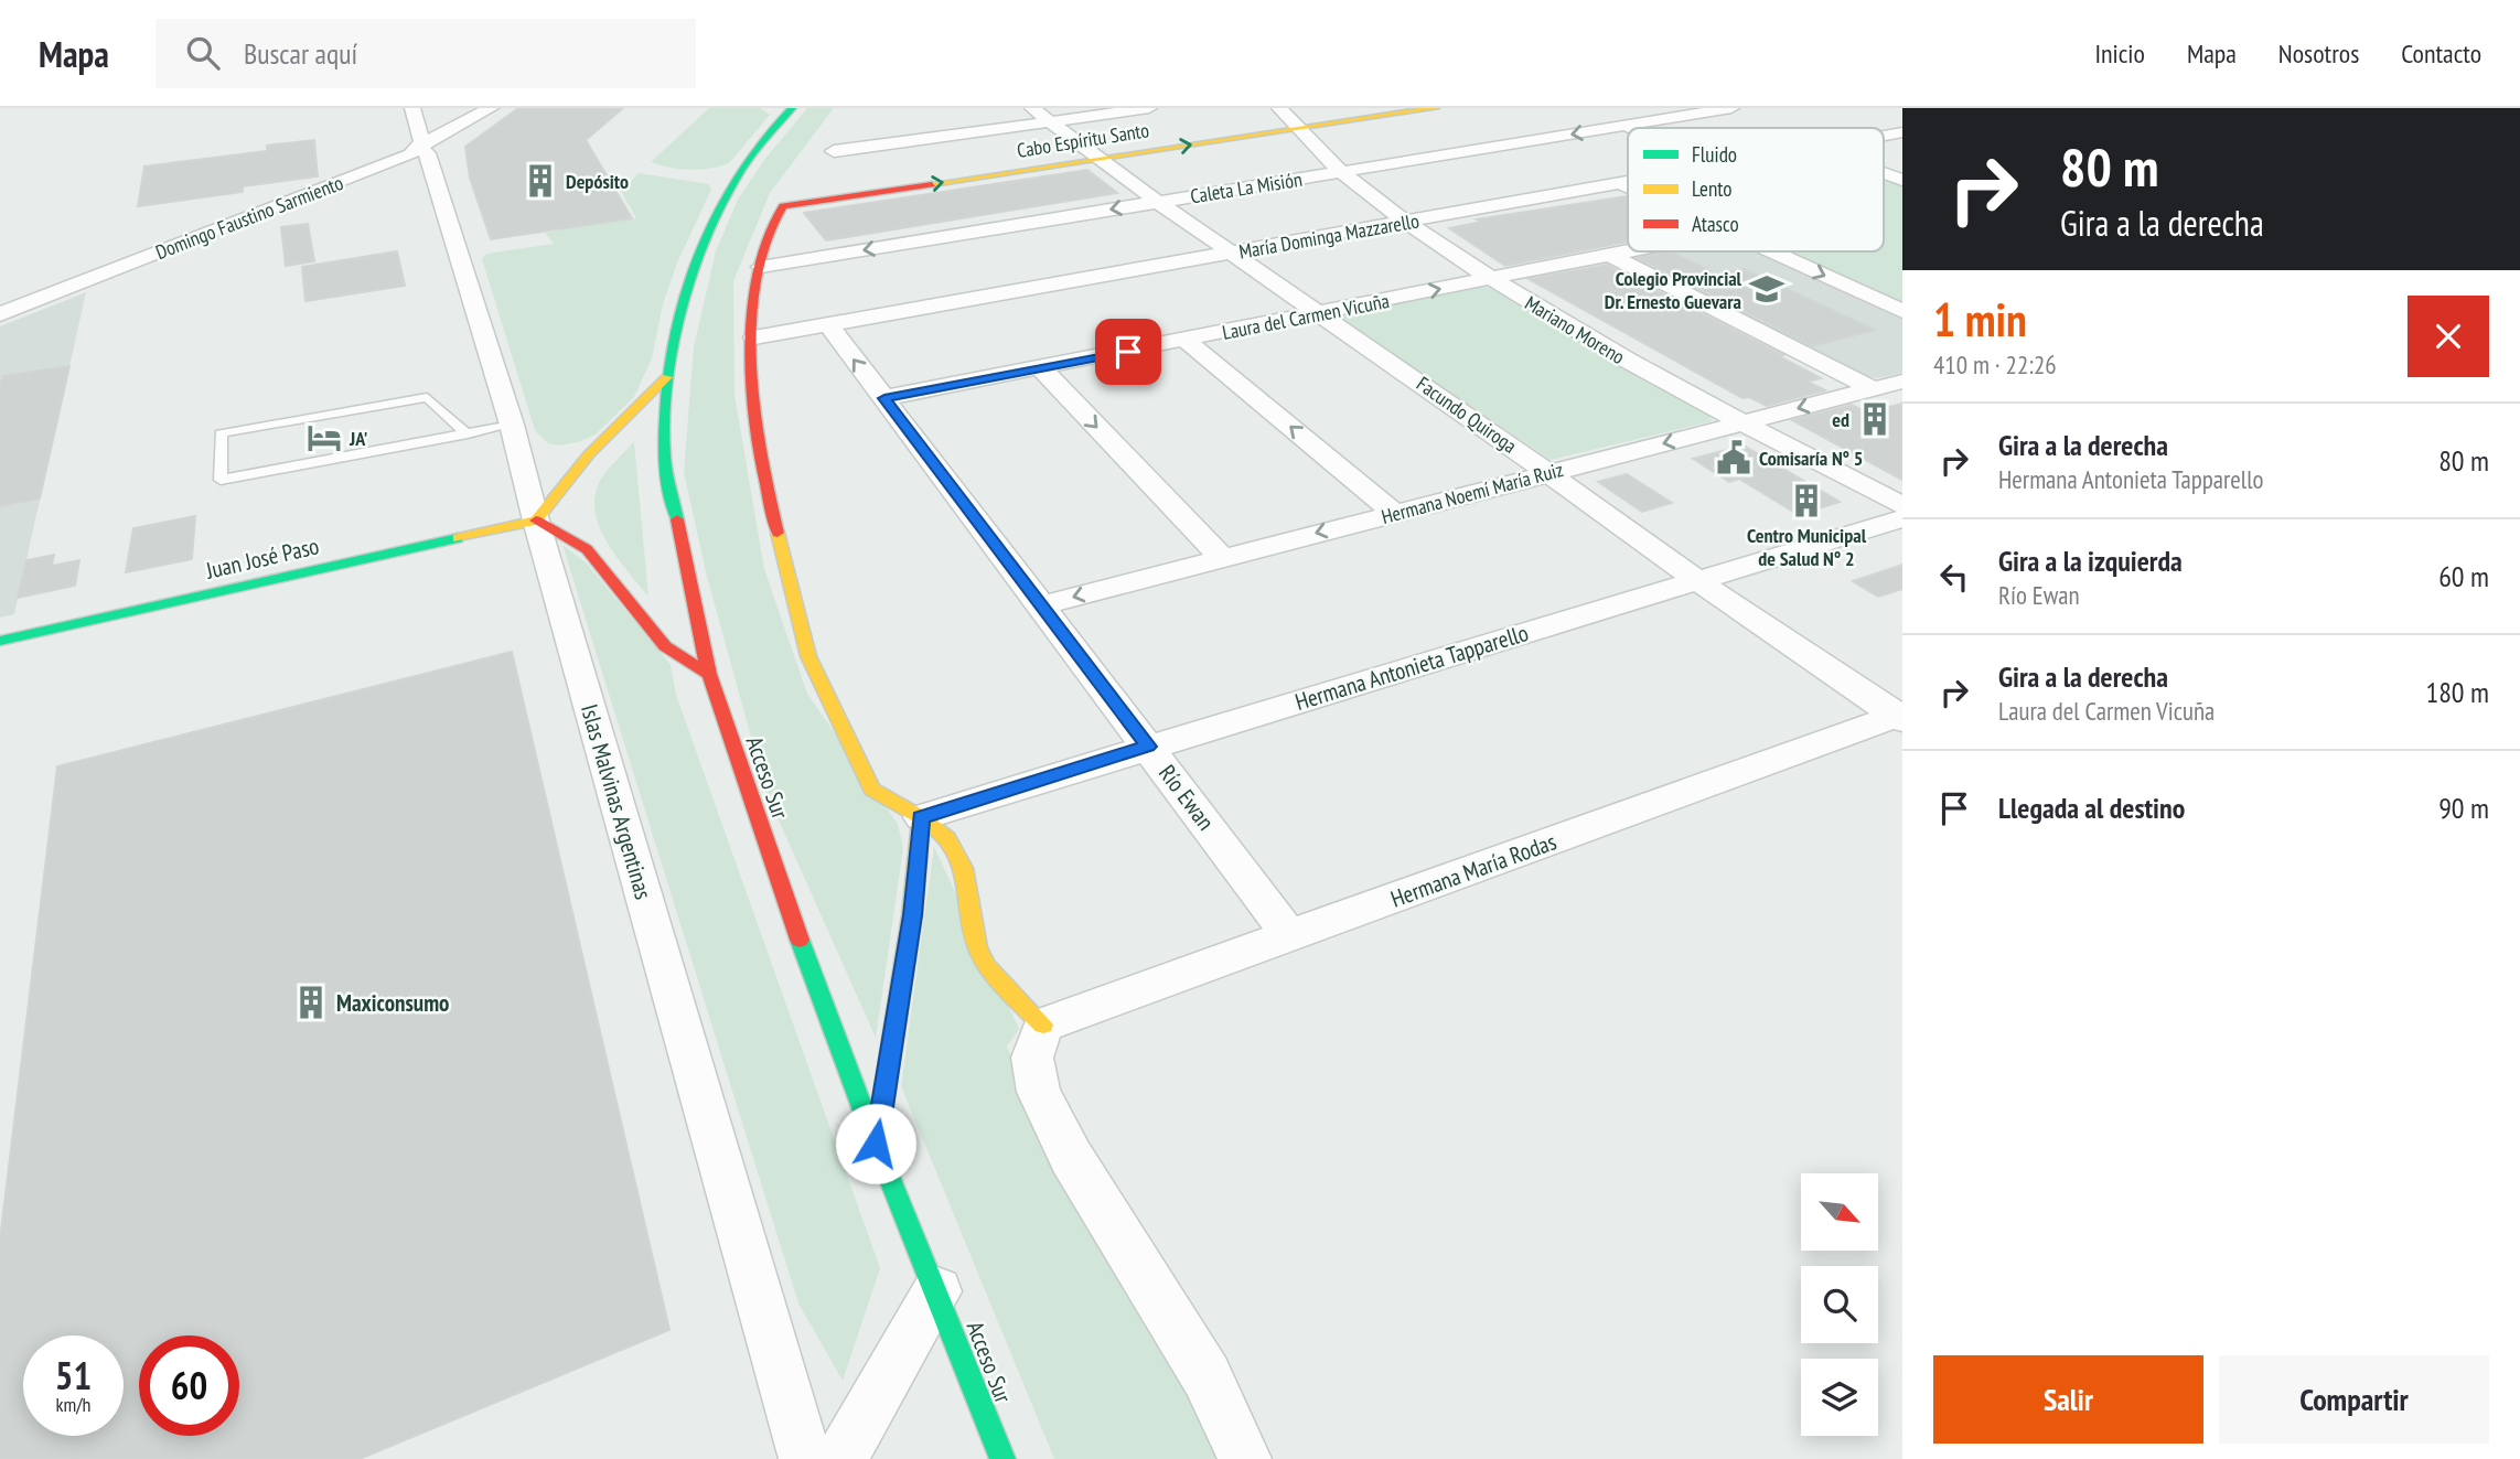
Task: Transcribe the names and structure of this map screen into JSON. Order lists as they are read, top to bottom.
{
  "streets": {
    "street": [
      "Cabo Espíritu Santo",
      "Caleta La Misión",
      "Domingo Faustino Sarmiento",
      "María Dominga Mazzarello",
      "Laura del Carmen Vicuña",
      "Mariano Moreno",
      "Facundo Quiroga",
      "Hermana Noemí María Ruiz",
      "Juan José Paso",
      "Hermana Antonieta Tapparello",
      "Acceso Sur",
      "Río Ewan",
      "Islas Malvinas Argentinas",
      "Hermana María Rodas"
    ]
  },
  "crossings": [
    ["Cabo Espíritu Santo", "Caleta La Misión"],
    ["Cabo Espíritu Santo", "Mariano Moreno"],
    ["Cabo Espíritu Santo", "Facundo Quiroga"],
    ["Caleta La Misión", "Mariano Moreno"],
    ["Caleta La Misión", "Facundo Quiroga"],
    ["Domingo Faustino Sarmiento", "Islas Malvinas Argentinas"],
    ["María Dominga Mazzarello", "Mariano Moreno"],
    ["María Dominga Mazzarello", "Facundo Quiroga"],
    ["María Dominga Mazzarello", "Río Ewan"],
    ["Laura del Carmen Vicuña", "Mariano Moreno"],
    ["Laura del Carmen Vicuña", "Facundo Quiroga"],
    ["Laura del Carmen Vicuña", "Río Ewan"],
    ["Mariano Moreno", "Hermana Noemí María Ruiz"],
    ["Facundo Quiroga", "Hermana Noemí María Ruiz"],
    ["Facundo Quiroga", "Hermana Antonieta Tapparello"],
    ["Facundo Quiroga", "Hermana María Rodas"],
    ["Hermana Noemí María Ruiz", "Río Ewan"],
    ["Juan José Paso", "Islas Malvinas Argentinas"],
    ["Hermana Antonieta Tapparello", "Río Ewan"],
    ["Río Ewan", "Hermana María Rodas"]
  ],
  "one_way": ["Hermana Noemí María Ruiz"],
  "places": {
    "building": [
      "Depósito",
      "ed",
      "Centro Municipal de Salud N° 2",
      "Maxiconsumo"
    ],
    "school or university": ["Colegio Provincial Dr. Ernesto Guevara"],
    "hotel": ["JA'"],
    "public building": ["Comisaría N° 5"]
  },
  "legend": ["Fluido", "Lento", "Atasco"],
  "north": "bottom right",
  "page": {
    "header": "Mapa",
    "search": "Buscar aquí",
    "nav": [
      "Inicio",
      "Mapa",
      "Nosotros",
      "Contacto"
    ],
    "turn": ["80 m", "Gira a la derecha"],
    "heading": ["1 min", "410 m · 22:26"],
    "list": [
      {
        "name": "Gira a la derecha",
        "note": "Hermana Antonieta Tapparello",
        "value": "80 m"
      },
      {
        "name": "Gira a la izquierda",
        "note": "Río Ewan",
        "value": "60 m"
      },
      {
        "name": "Gira a la derecha",
        "note": "Laura del Carmen Vicuña",
        "value": "180 m"
      },
      {
        "name": "Llegada al destino",
        "value": "90 m"
      }
    ],
    "speed": "51 km/h",
    "limit": "60",
    "buttons": ["Salir", "Compartir"]
  }
}
